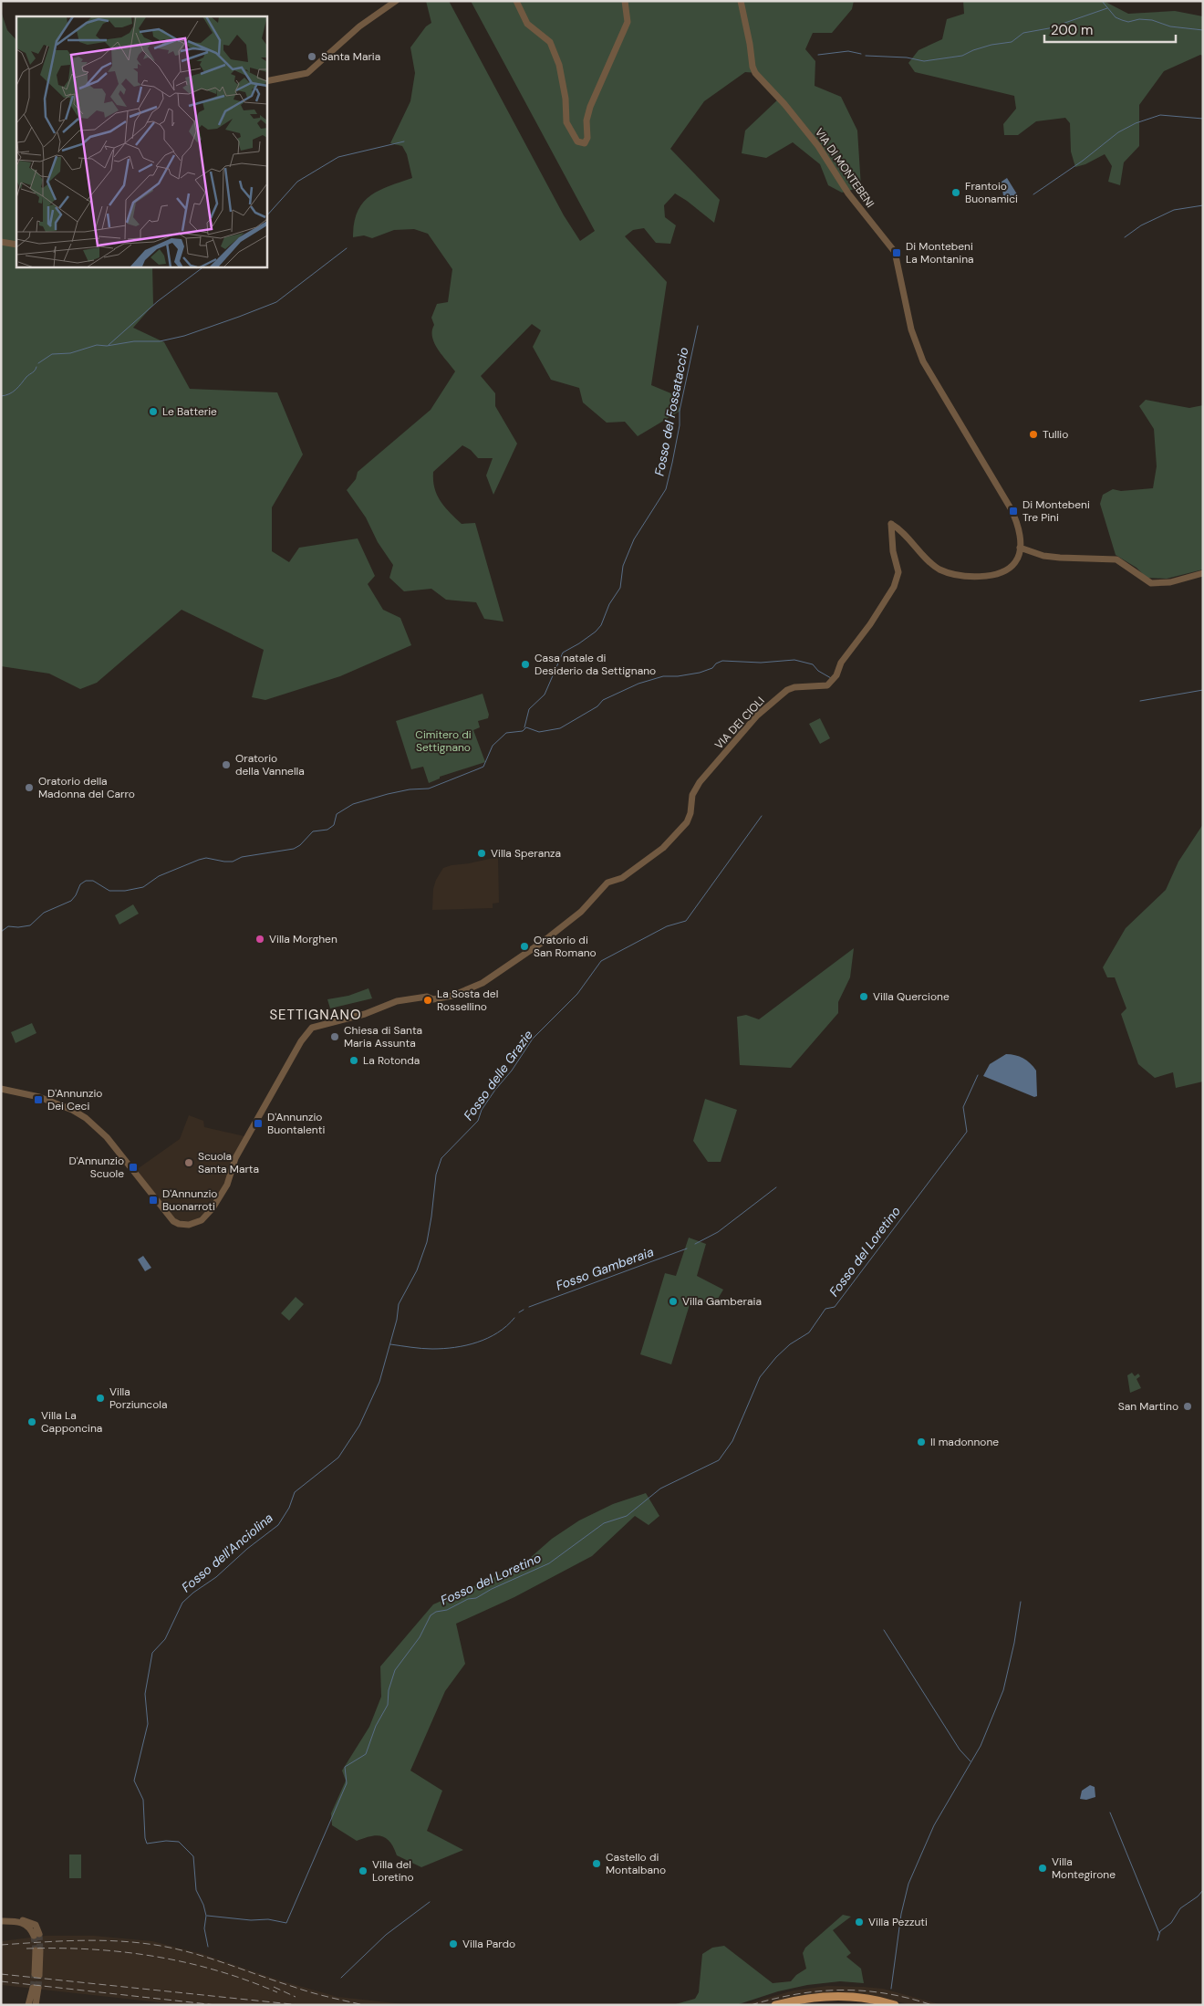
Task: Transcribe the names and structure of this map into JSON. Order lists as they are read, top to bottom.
{
  "streets": {
    "street": ["VIA DI MONTEBENI", "VIA DEI CIOLI"]
  },
  "crossings": [
    ["VIA DI MONTEBENI", "VIA DEI CIOLI"]
  ],
  "districts": ["SETTIGNANO"],
  "water": [
    "Fosso del Fossataccio",
    "Fosso delle Grazie",
    "Fosso del Loretino",
    "Fosso Gamberaia",
    "Fosso dell'Anciolina"
  ],
  "parks": ["Cimitero di Settignano"],
  "places": {
    "other": [
      "Santa Maria",
      "Frantoio Buonamici",
      "Le Batterie",
      "Tullio",
      "Casa natale di Desiderio da Settignano",
      "Oratorio della Vannella",
      "Oratorio della Madonna del Carro",
      "Villa Speranza",
      "Villa Morghen",
      "Oratorio di San Romano",
      "Villa Quercione",
      "La Sosta del Rossellino",
      "Chiesa di Santa Maria Assunta",
      "La Rotonda",
      "Scuola Santa Marta",
      "Villa Gamberaia",
      "Villa Porziuncola",
      "San Martino",
      "Villa La Capponcina",
      "Il madonnone",
      "Castello di Montalbano",
      "Villa Montegirone",
      "Villa del Loretino",
      "Villa Pezzuti",
      "Villa Pardo"
    ],
    "transit": [
      "Di Montebeni La Montanina",
      "Di Montebeni Tre Pini",
      "D'Annunzio Dei Ceci",
      "D'Annunzio Buontalenti",
      "D'Annunzio Scuole",
      "D'Annunzio Buonarroti"
    ]
  },
  "scale_bar": "200 m"
}
